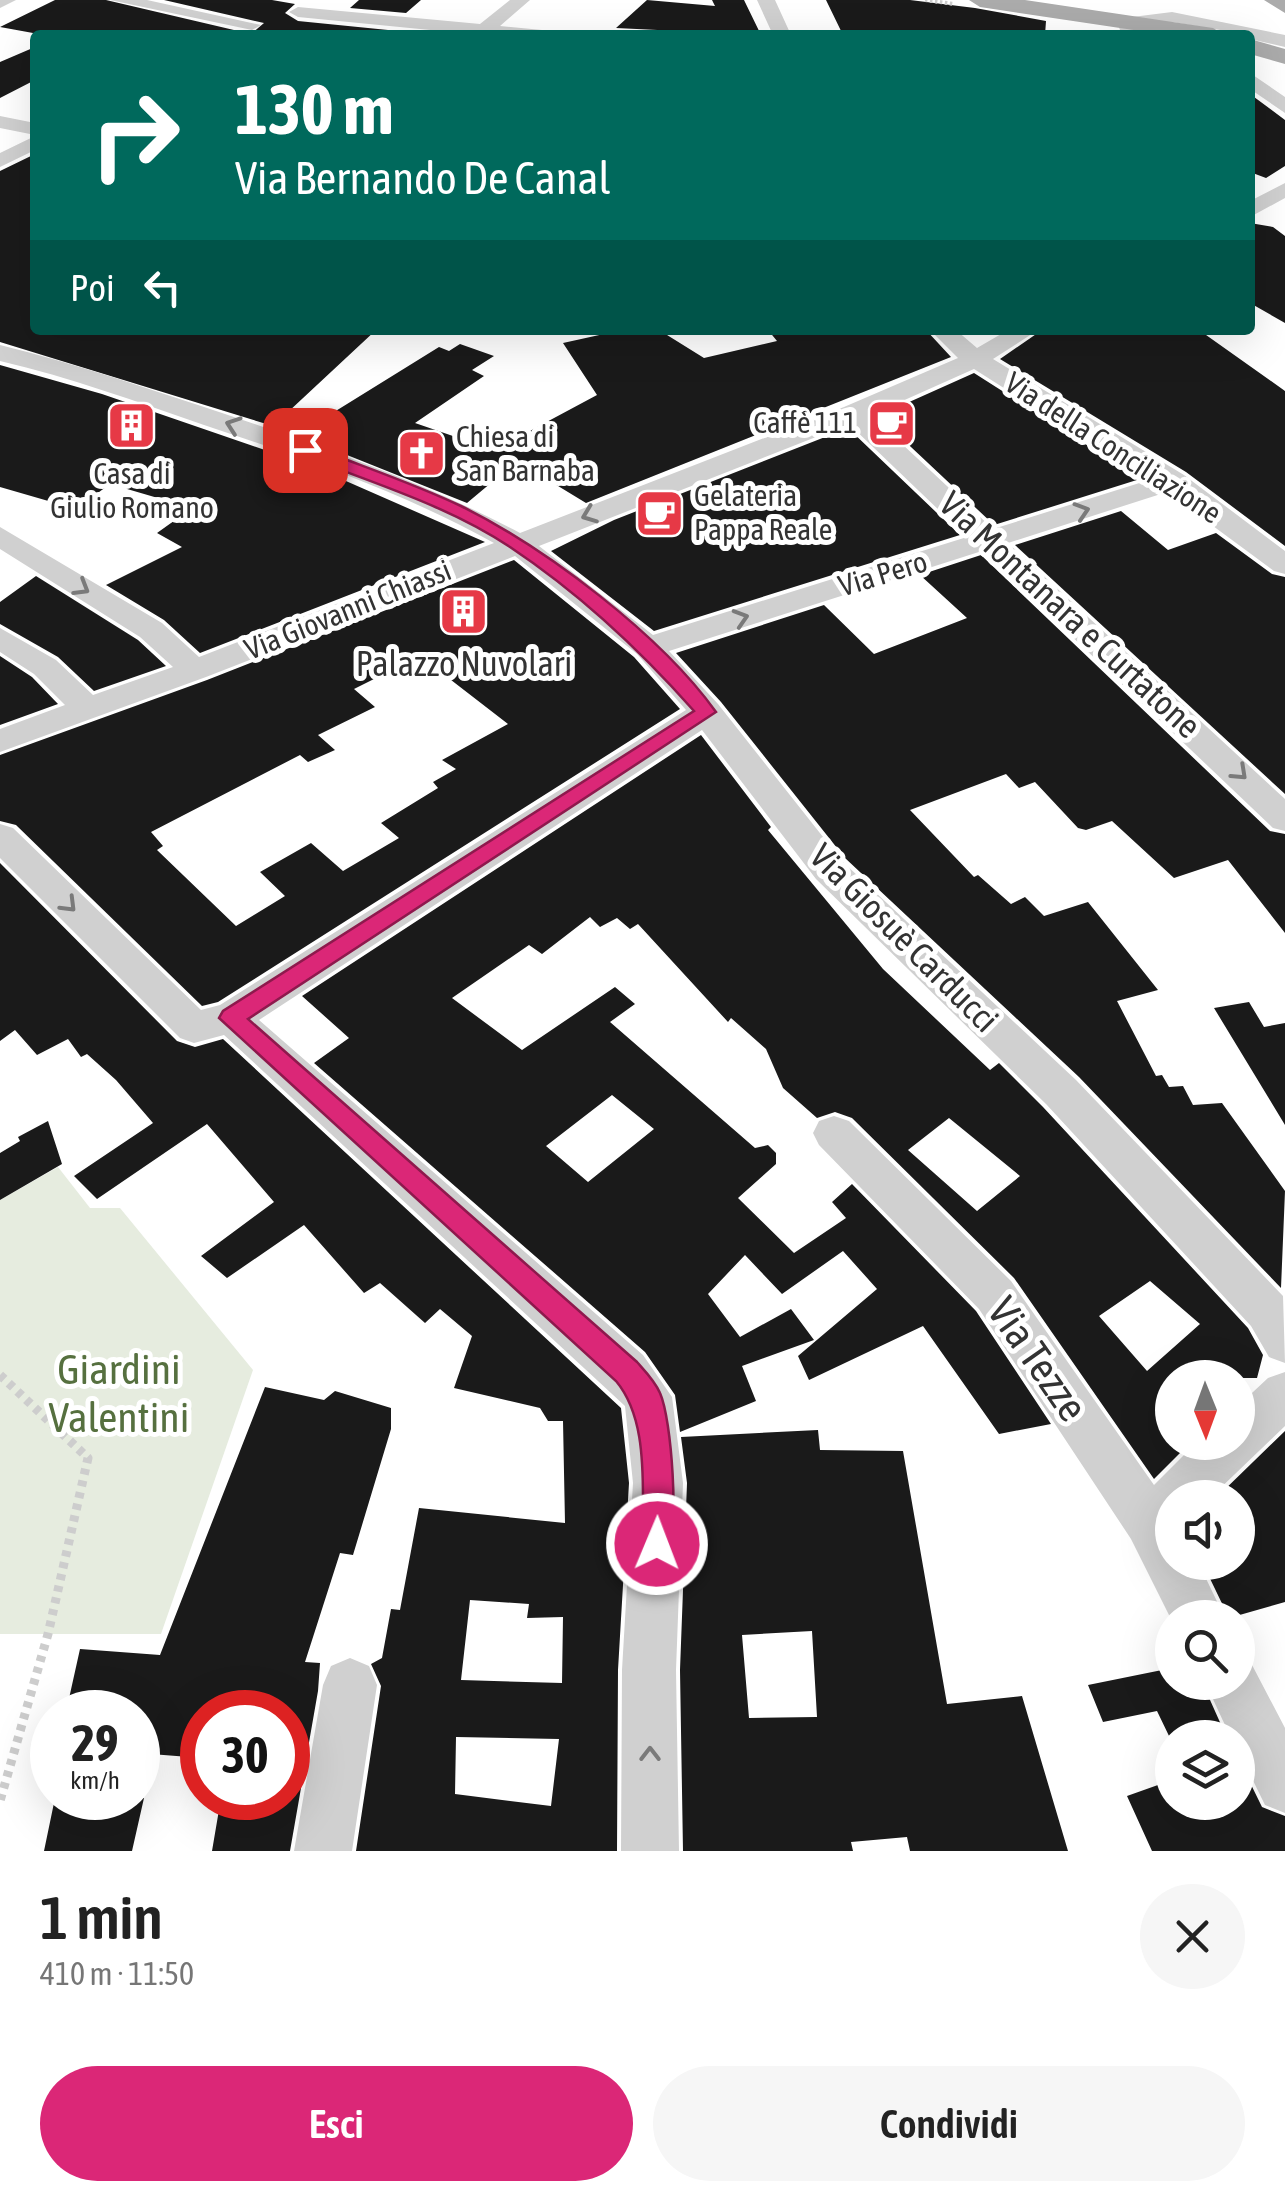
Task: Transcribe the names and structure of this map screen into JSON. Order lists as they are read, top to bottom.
{
  "streets": {
    "street": [
      "Via della Conciliazione",
      "Via Pero",
      "Via Giovanni Chiassi",
      "Via Montanara e Curtatone",
      "Via Giosuè Carducci",
      "Via Tezze"
    ]
  },
  "crossings": [
    ["Via della Conciliazione", "Via Pero"],
    ["Via della Conciliazione", "Via Giovanni Chiassi"],
    ["Via Pero", "Via Montanara e Curtatone"],
    ["Via Pero", "Via Giosuè Carducci"],
    ["Via Giovanni Chiassi", "Via Montanara e Curtatone"],
    ["Via Giovanni Chiassi", "Via Giosuè Carducci"]
  ],
  "one_way": ["Via Pero", "Via Montanara e Curtatone"],
  "parks": ["Giardini Valentini"],
  "places": {
    "cafe": ["Caffè 111", "Gelateria Pappa Reale"],
    "building": ["Casa di Giulio Romano", "Palazzo Nuvolari"],
    "church": ["Chiesa di San Barnaba"]
  },
  "north": "bottom",
  "page": {
    "turn": ["130 m", "Via Bernando De Canal"],
    "then": "Poi",
    "speed": "29 km/h",
    "limit": "30",
    "heading": ["1 min", "410 m · 11:50"],
    "buttons": ["Esci", "Condividi"]
  }
}
